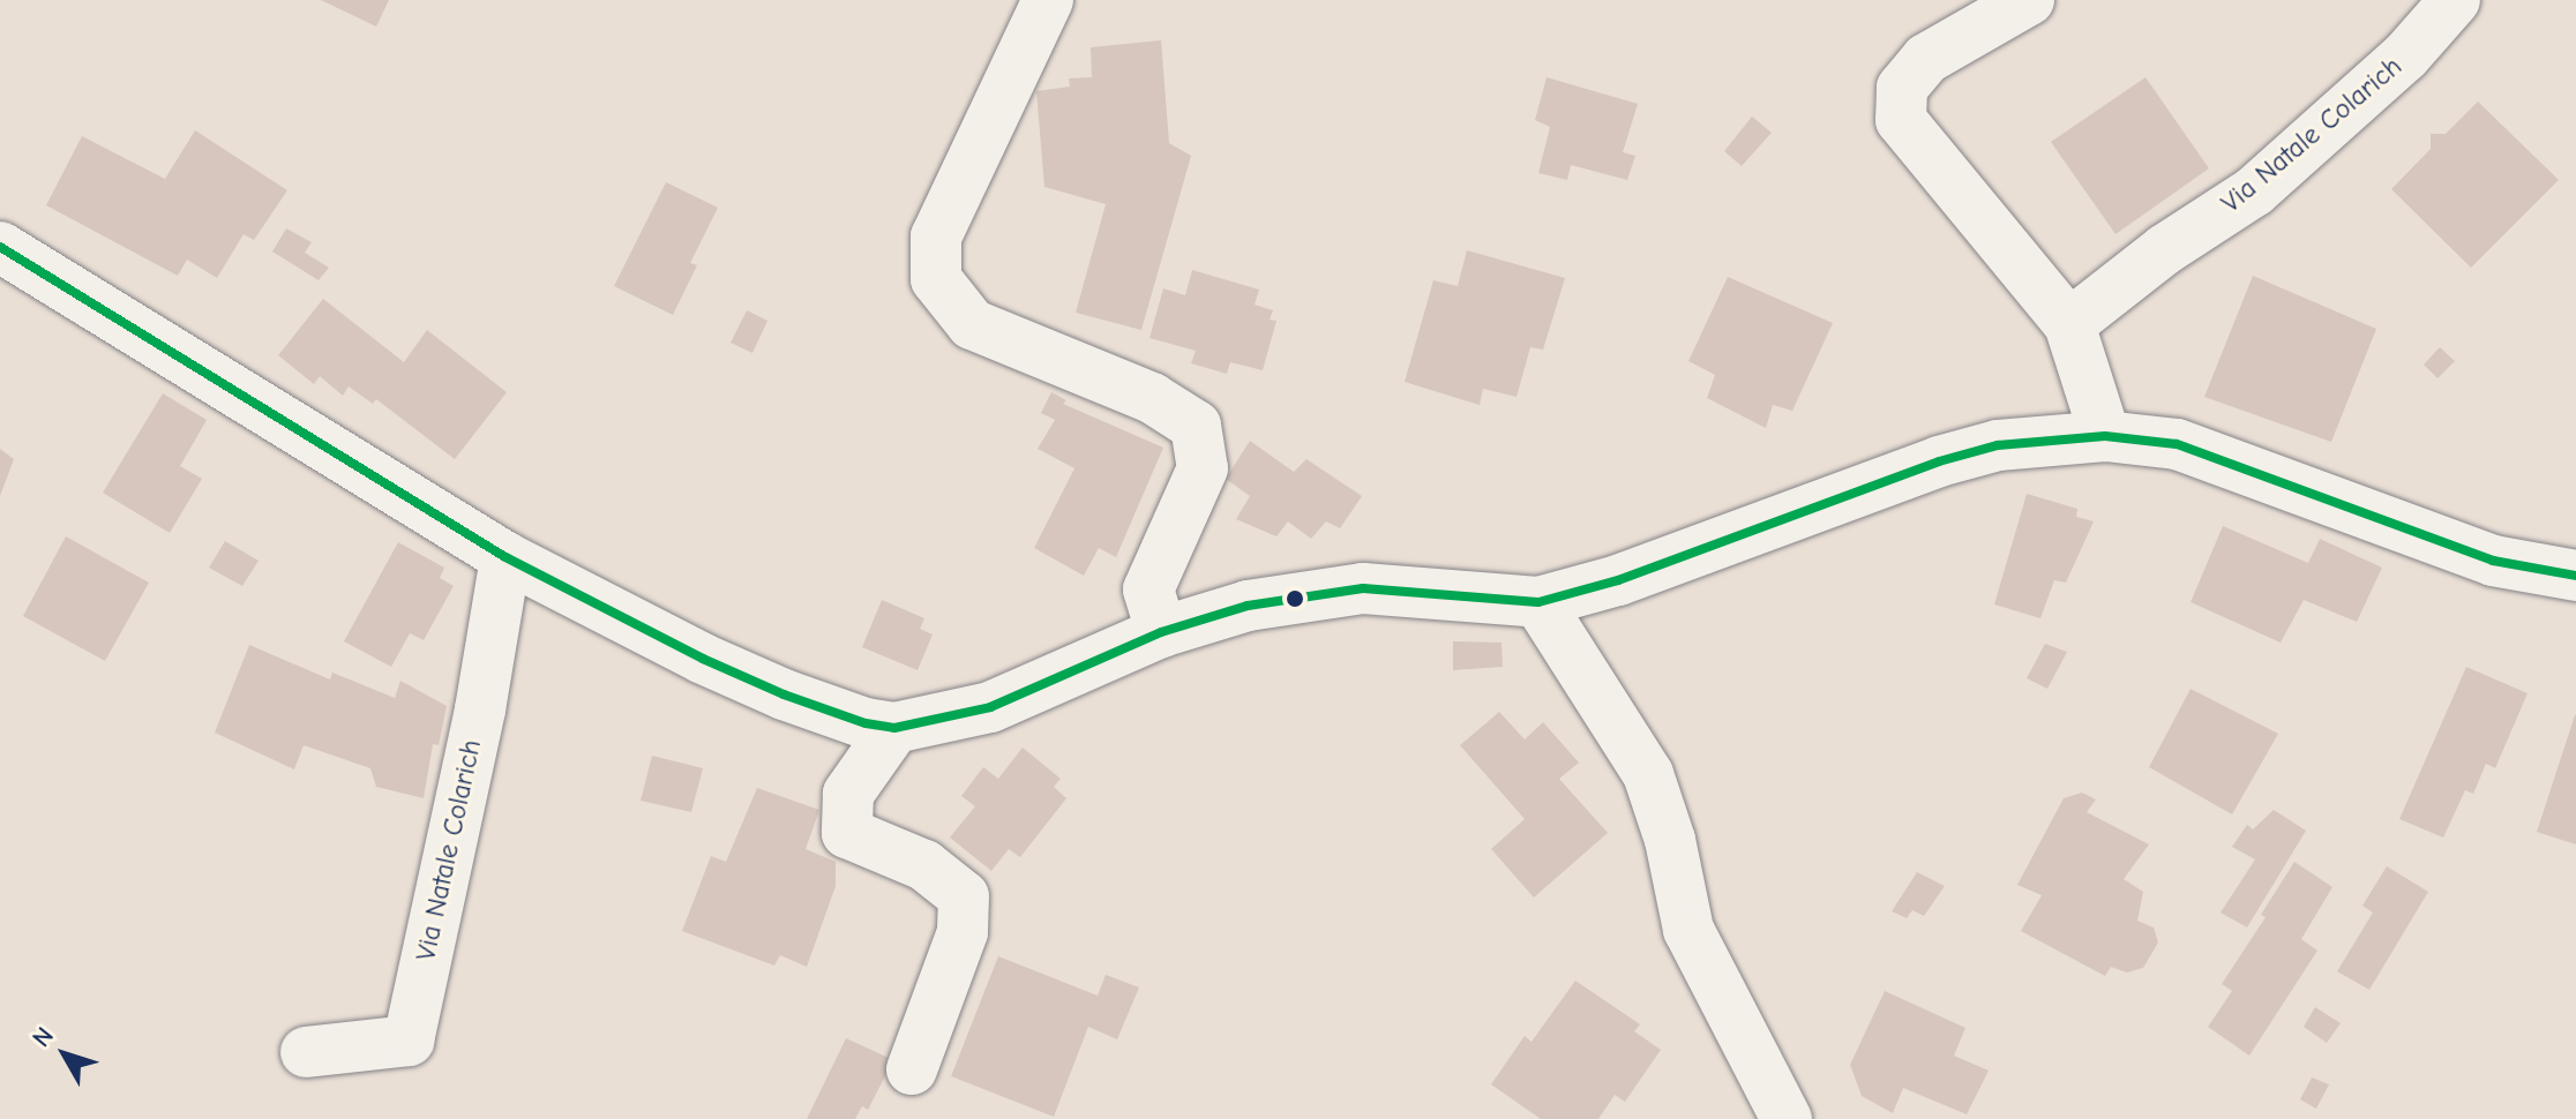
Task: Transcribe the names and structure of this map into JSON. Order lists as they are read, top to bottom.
{
  "streets": {
    "street": ["Via Natale Colarich"]
  },
  "north": "top left"
}
